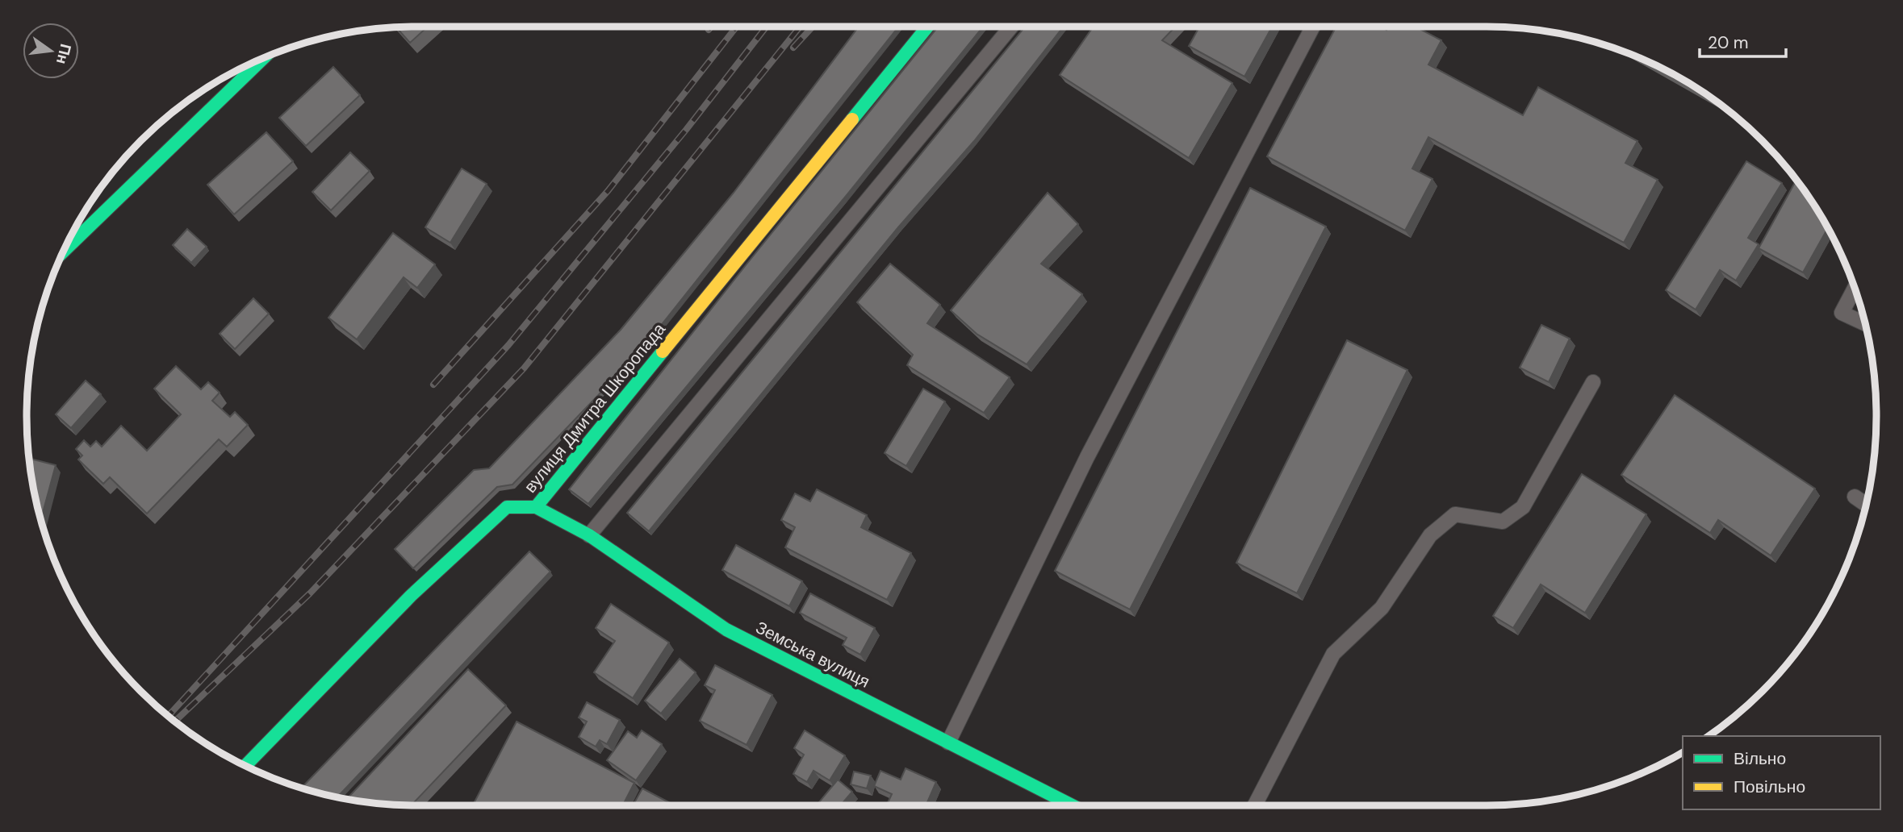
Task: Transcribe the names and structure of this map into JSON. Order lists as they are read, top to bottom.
{
  "streets": {
    "street": ["вулиця Дмитра Шкоропада", "Земська вулиця"]
  },
  "crossings": [
    ["вулиця Дмитра Шкоропада", "Земська вулиця"]
  ],
  "legend": ["Вільно", "Повільно"],
  "scale_bar": "20 m",
  "north": "right"
}
